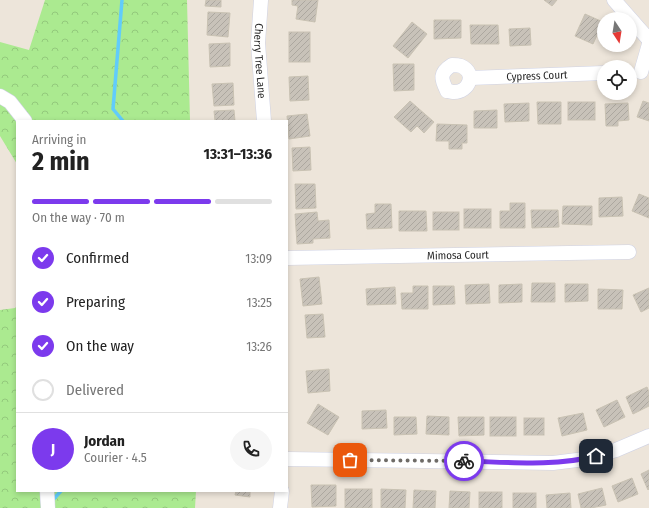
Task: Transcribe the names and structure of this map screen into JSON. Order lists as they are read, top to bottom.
{
  "streets": {
    "street": ["Cherry Tree Lane", "Cypress Court", "Mimosa Court"]
  },
  "north": "bottom",
  "page": {
    "heading": ["2 min", "Arriving in", "13:31–13:36"],
    "panel": ["Jordan", "Courier · 4.5"],
    "bar": "On the way · 70 m",
    "list": [
      ["Confirmed", "13:09"],
      ["Preparing", "13:25"],
      ["On the way", "13:26"],
      "Delivered"
    ],
    "round": "J"
  }
}
